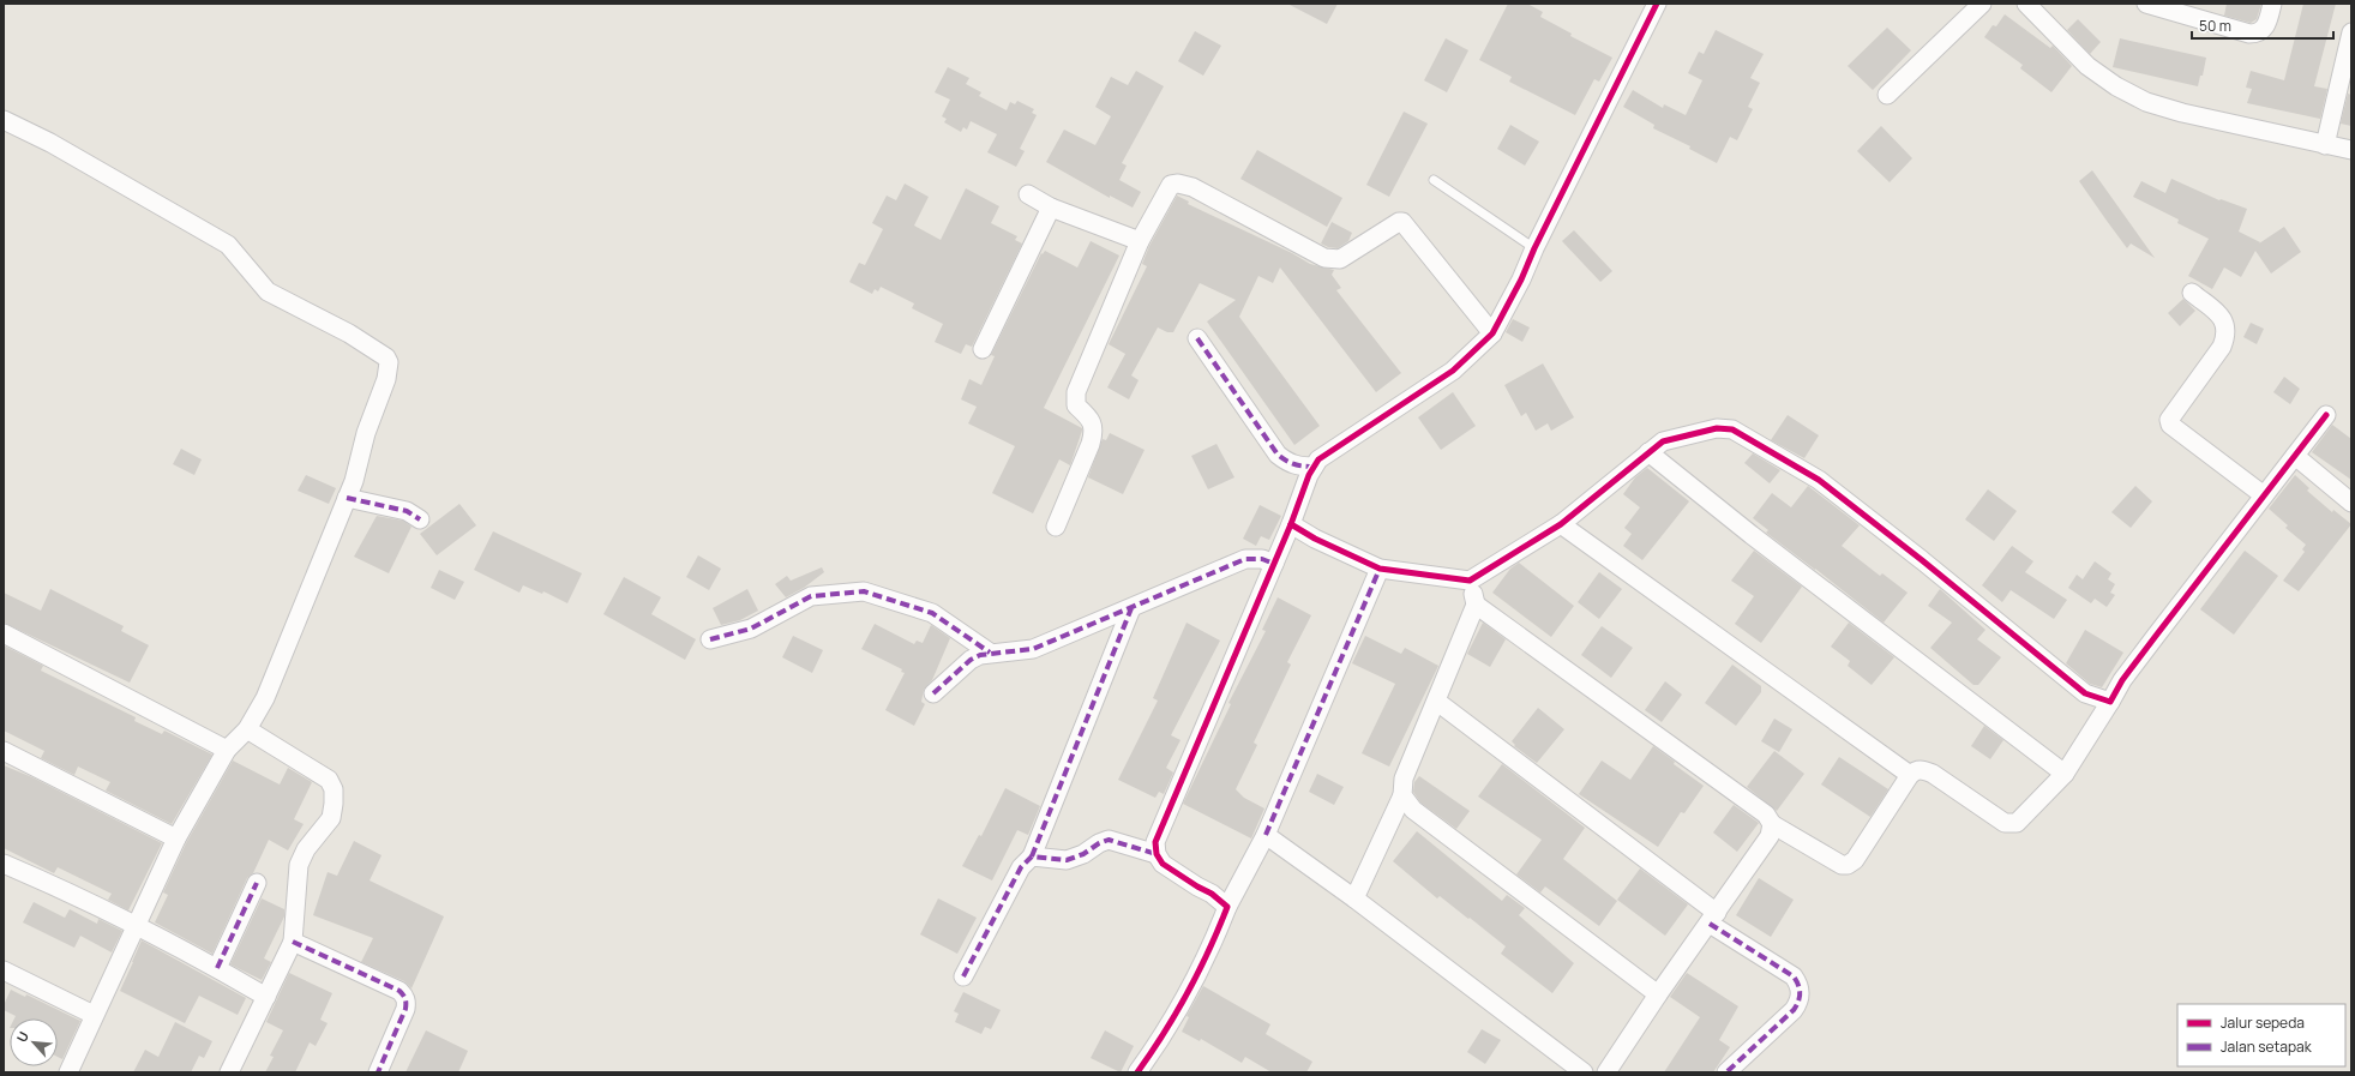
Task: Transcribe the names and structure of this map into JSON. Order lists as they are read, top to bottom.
{
  "legend": ["Jalur sepeda", "Jalan setapak"],
  "scale_bar": "50 m",
  "north": "top left"
}
